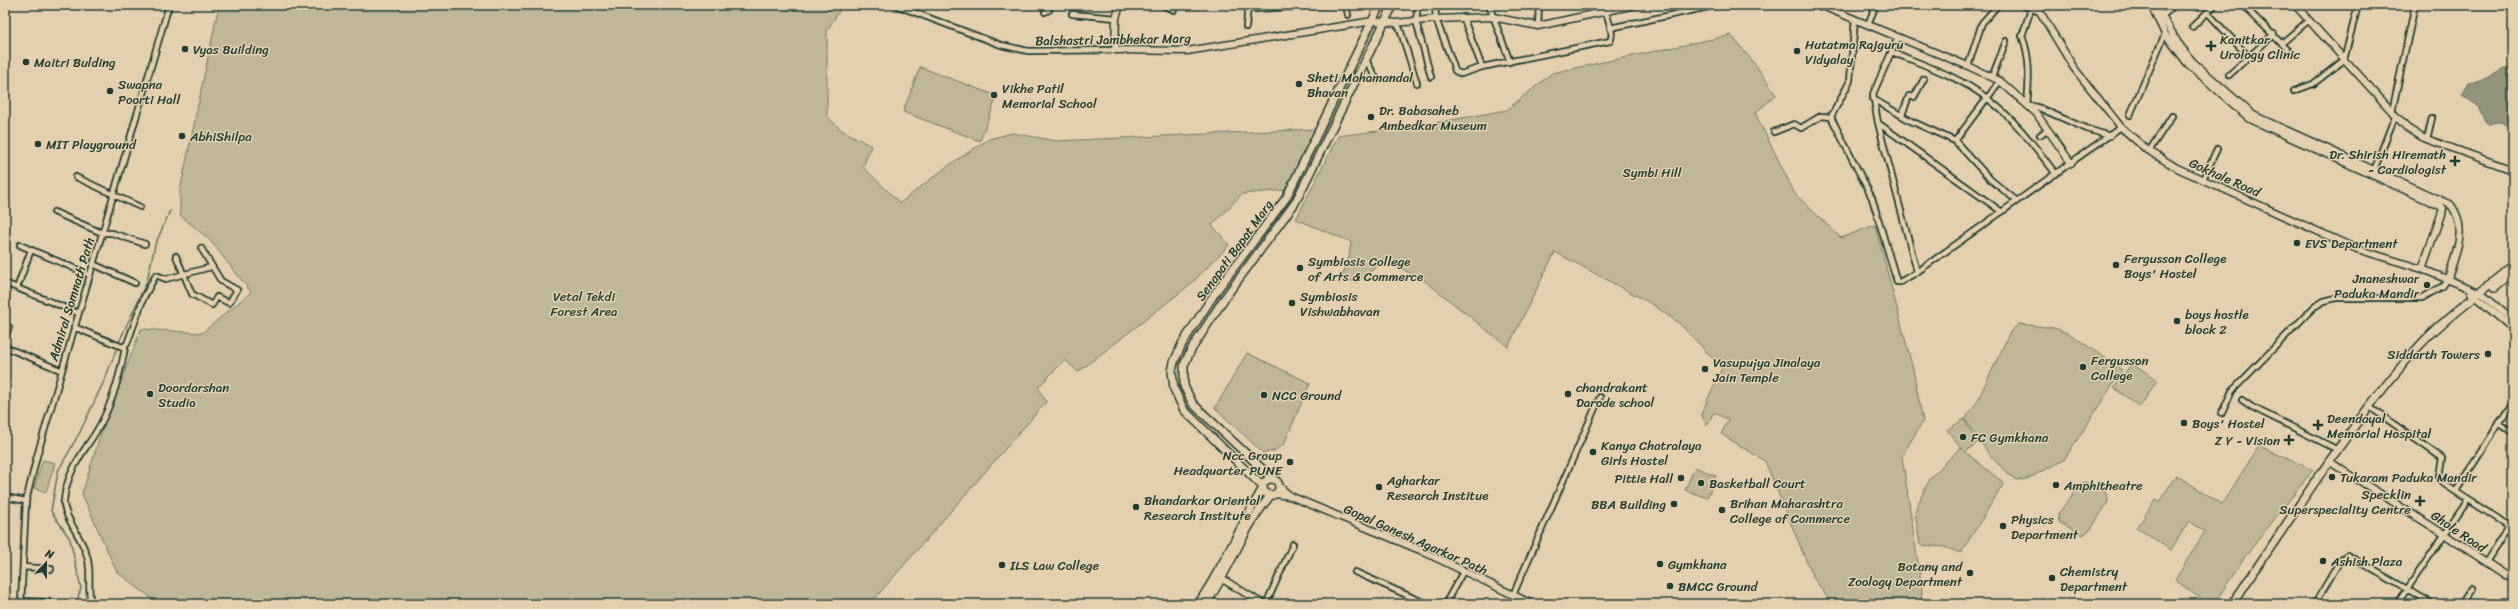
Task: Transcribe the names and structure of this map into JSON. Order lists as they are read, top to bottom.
{
  "streets": {
    "main road": ["Senapati Bapat Marg"],
    "street": [
      "Balshastri Jambhekar Marg",
      "Gokhale Road",
      "Admiral Somnath Path",
      "Ghole Road",
      "Gopal Ganesh Agarkar Path"
    ]
  },
  "crossings": [
    ["Balshastri Jambhekar Marg", "Senapati Bapat Marg"],
    ["Senapati Bapat Marg", "Gopal Ganesh Agarkar Path"]
  ],
  "parks": ["Symbi Hill", "Vetal Tekdi Forest Area"],
  "places": {
    "health": [
      "Kanitkar Urology Clinic",
      "Dr. Shirish Hiremath - Cardiologist",
      "Deendayal Memorial Hospital",
      "Z Y - Vision",
      "Specklin Superspeciality Centre"
    ],
    "other": [
      "Vyas Building",
      "Hutatma Rajguru Vidyalay",
      "Maitri Bulding",
      "Sheti Mahamandal Bhavan",
      "Swapna Poorti Hall",
      "Vikhe Patil Memorial School",
      "Dr. Babasaheb Ambedkar Museum",
      "AbhiShilpa",
      "MIT Playground",
      "EVS Department",
      "Fergusson College Boys' Hostel",
      "Symbiosis College of Arts & Commerce",
      "Jnaneshwar Paduka Mandir",
      "Symbiosis Vishwabhavan",
      "boys hostle block 2",
      "Siddarth Towers",
      "Fergusson College",
      "Vasupujya Jinalaya Jain Temple",
      "Doordarshan Studio",
      "chandrakant Darode school",
      "NCC Ground",
      "Boys' Hostel",
      "FC Gymkhana",
      "Kanya Chatralaya Girls Hostel",
      "Ncc Group Headquarter PUNE",
      "Tukaram Paduka Mandir",
      "Pittie Hall",
      "Basketball Court",
      "Amphitheatre",
      "Agharkar Research Institue",
      "BBA Building",
      "Bhandarkar Oriental Research Institute",
      "Brihan Maharashtra College of Commerce",
      "Physics Department",
      "Ashish Plaza",
      "Gymkhana",
      "ILS Law College",
      "Botany and Zoology Department",
      "Chemistry Department",
      "BMCC Ground"
    ]
  },
  "north": "top"
}
